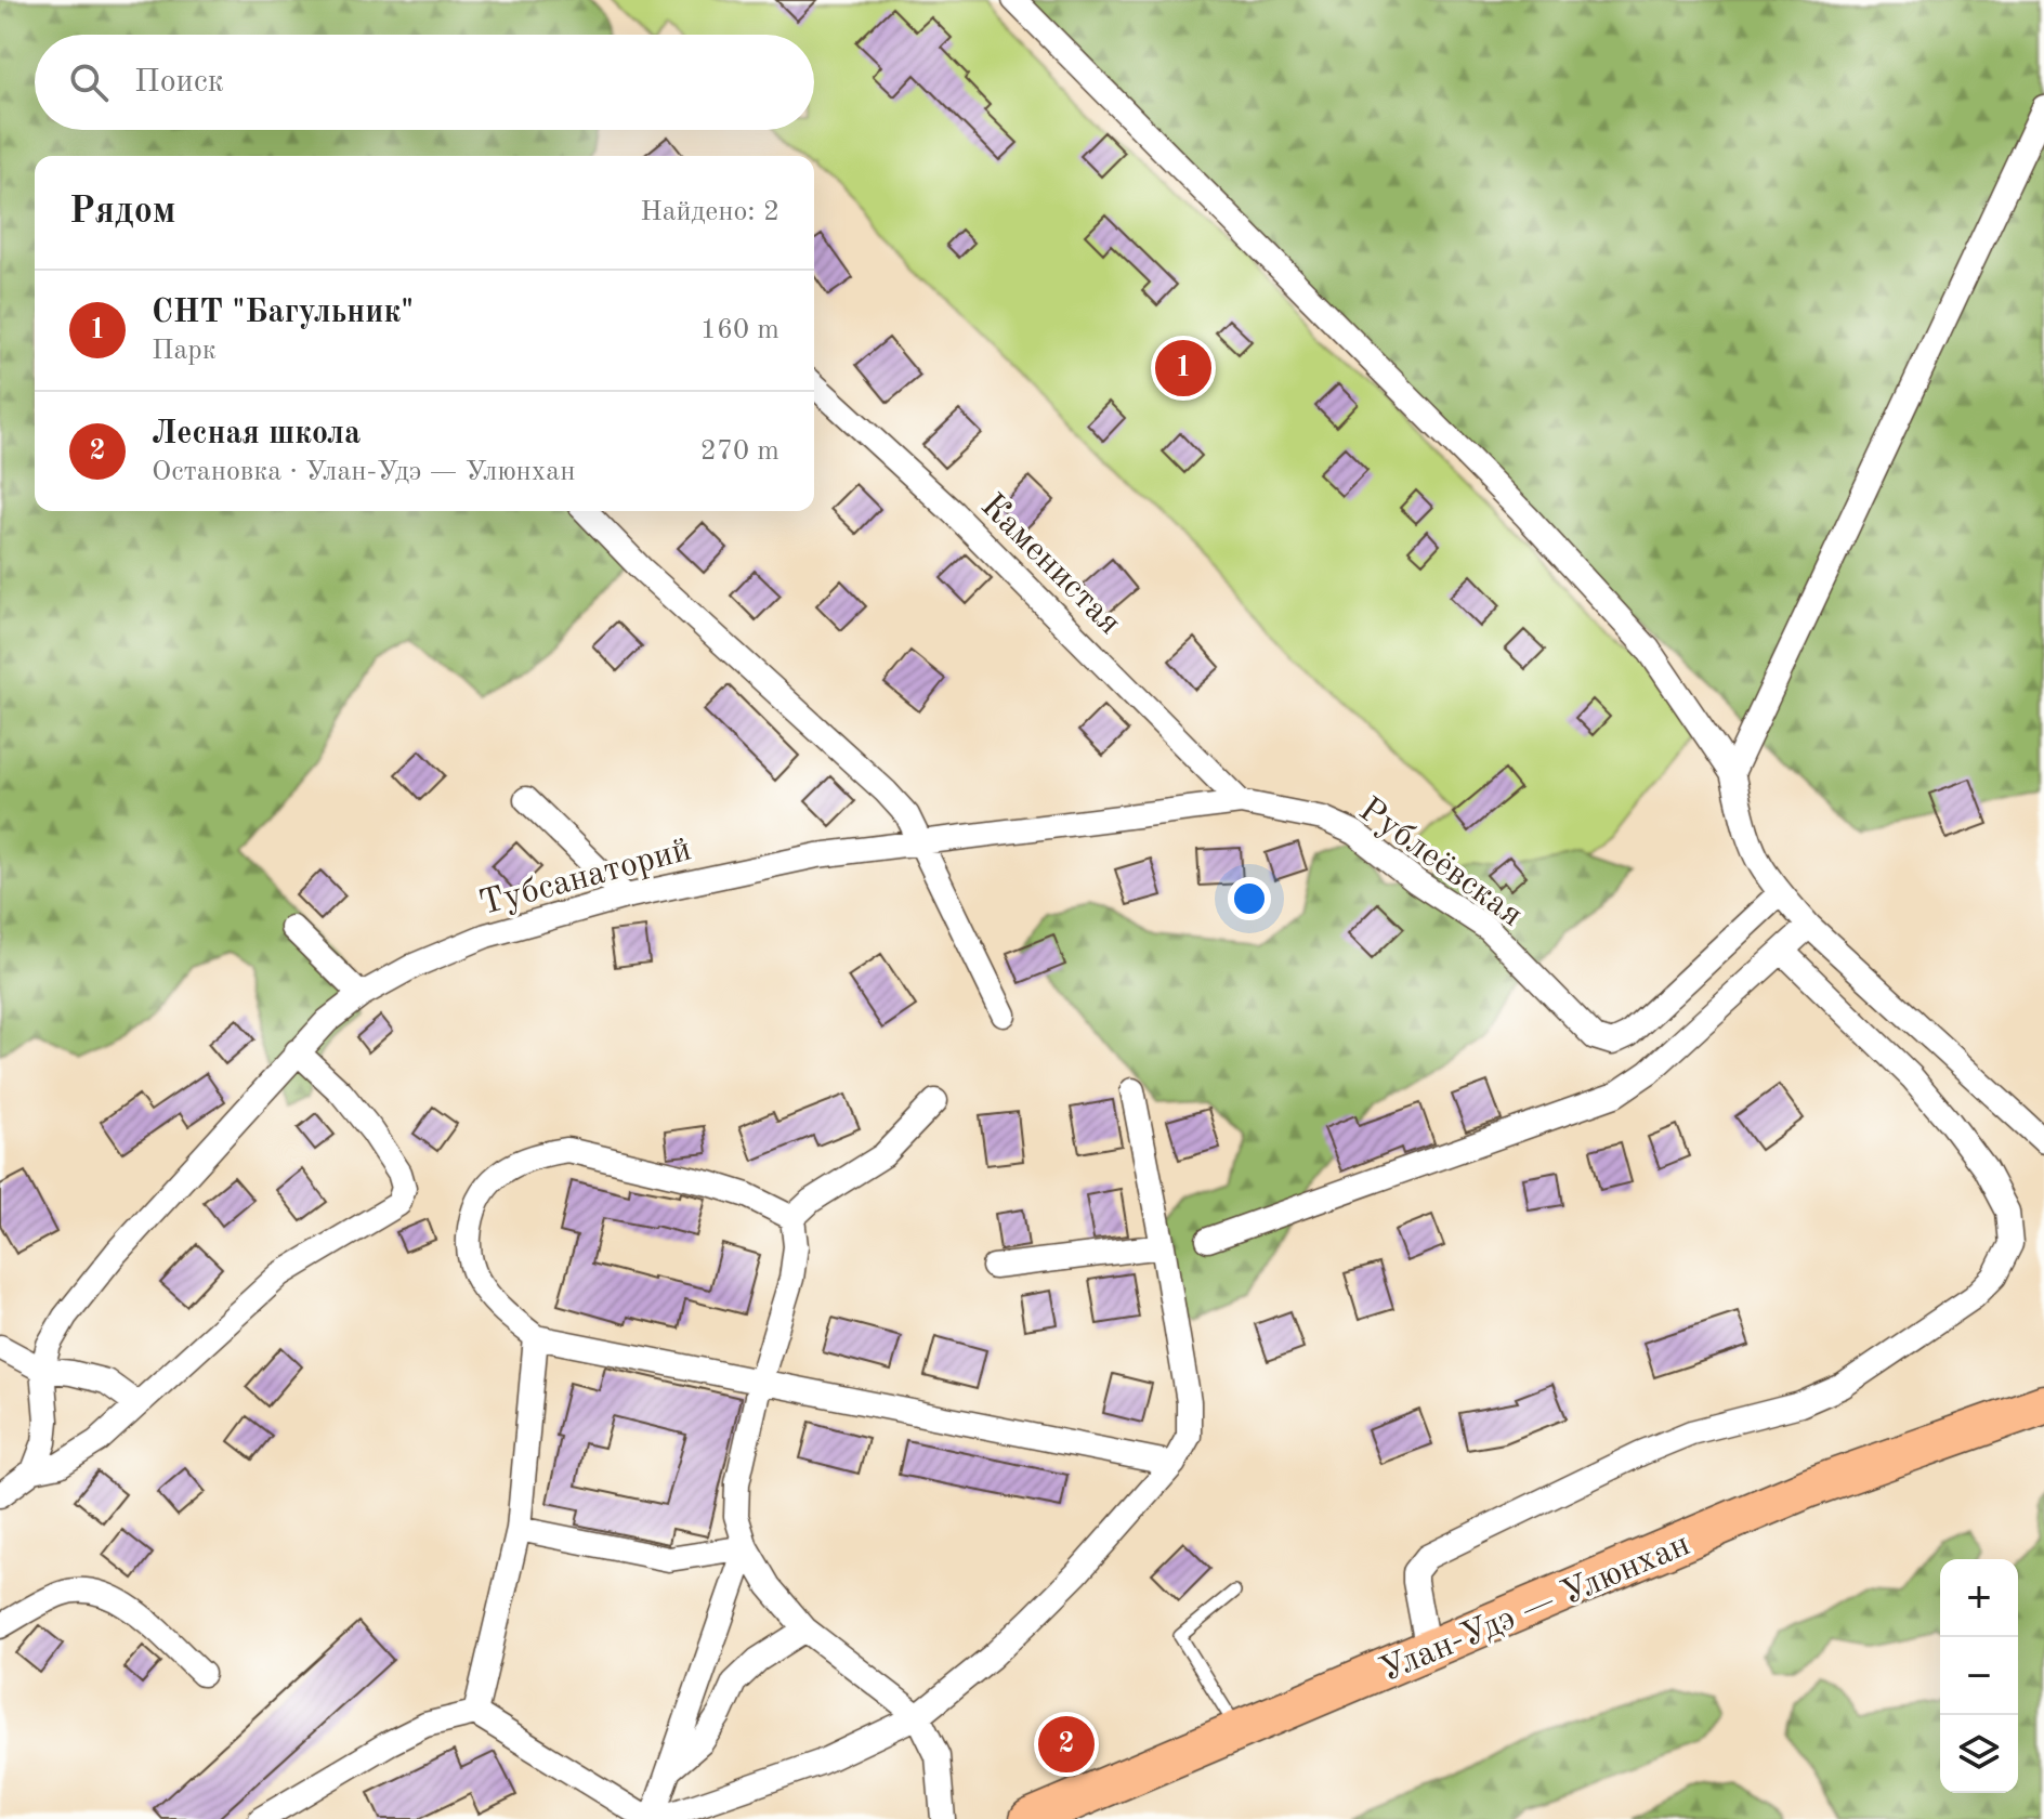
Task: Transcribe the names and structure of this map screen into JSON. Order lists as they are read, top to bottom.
{
  "streets": {
    "main road": ["Улан-Удэ — Улюнхан"],
    "street": ["Каменистая", "Рублеёвская", "Тубсанаторий"]
  },
  "crossings": [
    ["Каменистая", "Рублеёвская"],
    ["Рублеёвская", "Тубсанаторий"]
  ],
  "page": {
    "search": "Поиск",
    "heading": ["Рядом", "Найдено: 2"],
    "list": [
      {
        "mark": "1",
        "name": "СНТ \"Багульник\"",
        "note": "Парк",
        "value": "160 m"
      },
      {
        "mark": "2",
        "name": "Лесная школа",
        "note": "Остановка · Улан-Удэ — Улюнхан",
        "value": "270 m"
      }
    ],
    "pins": ["1", "2"],
    "map_buttons": ["+", "−"]
  }
}
